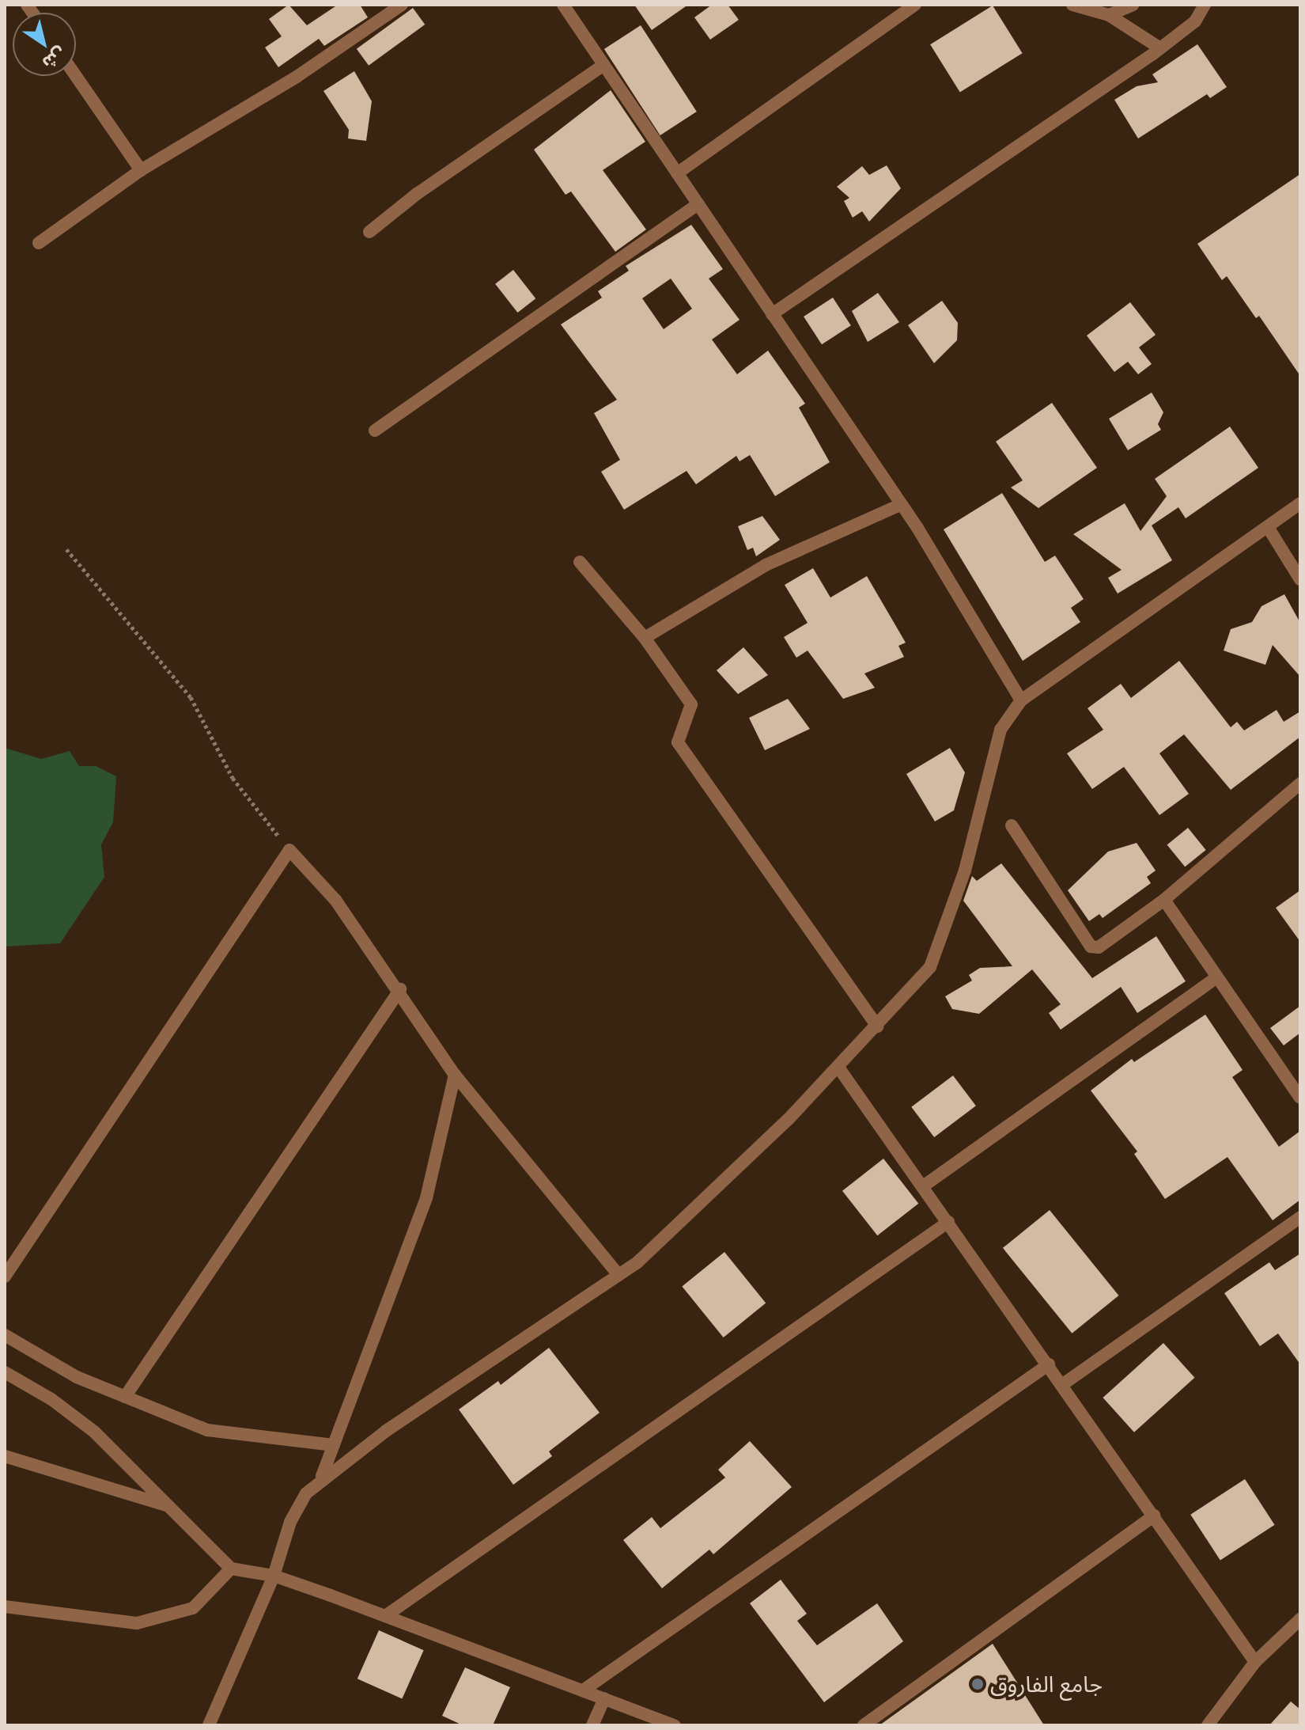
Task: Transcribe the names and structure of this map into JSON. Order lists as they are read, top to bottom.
{
  "places": ["جامع الفاروق"],
  "north": "bottom right"
}
